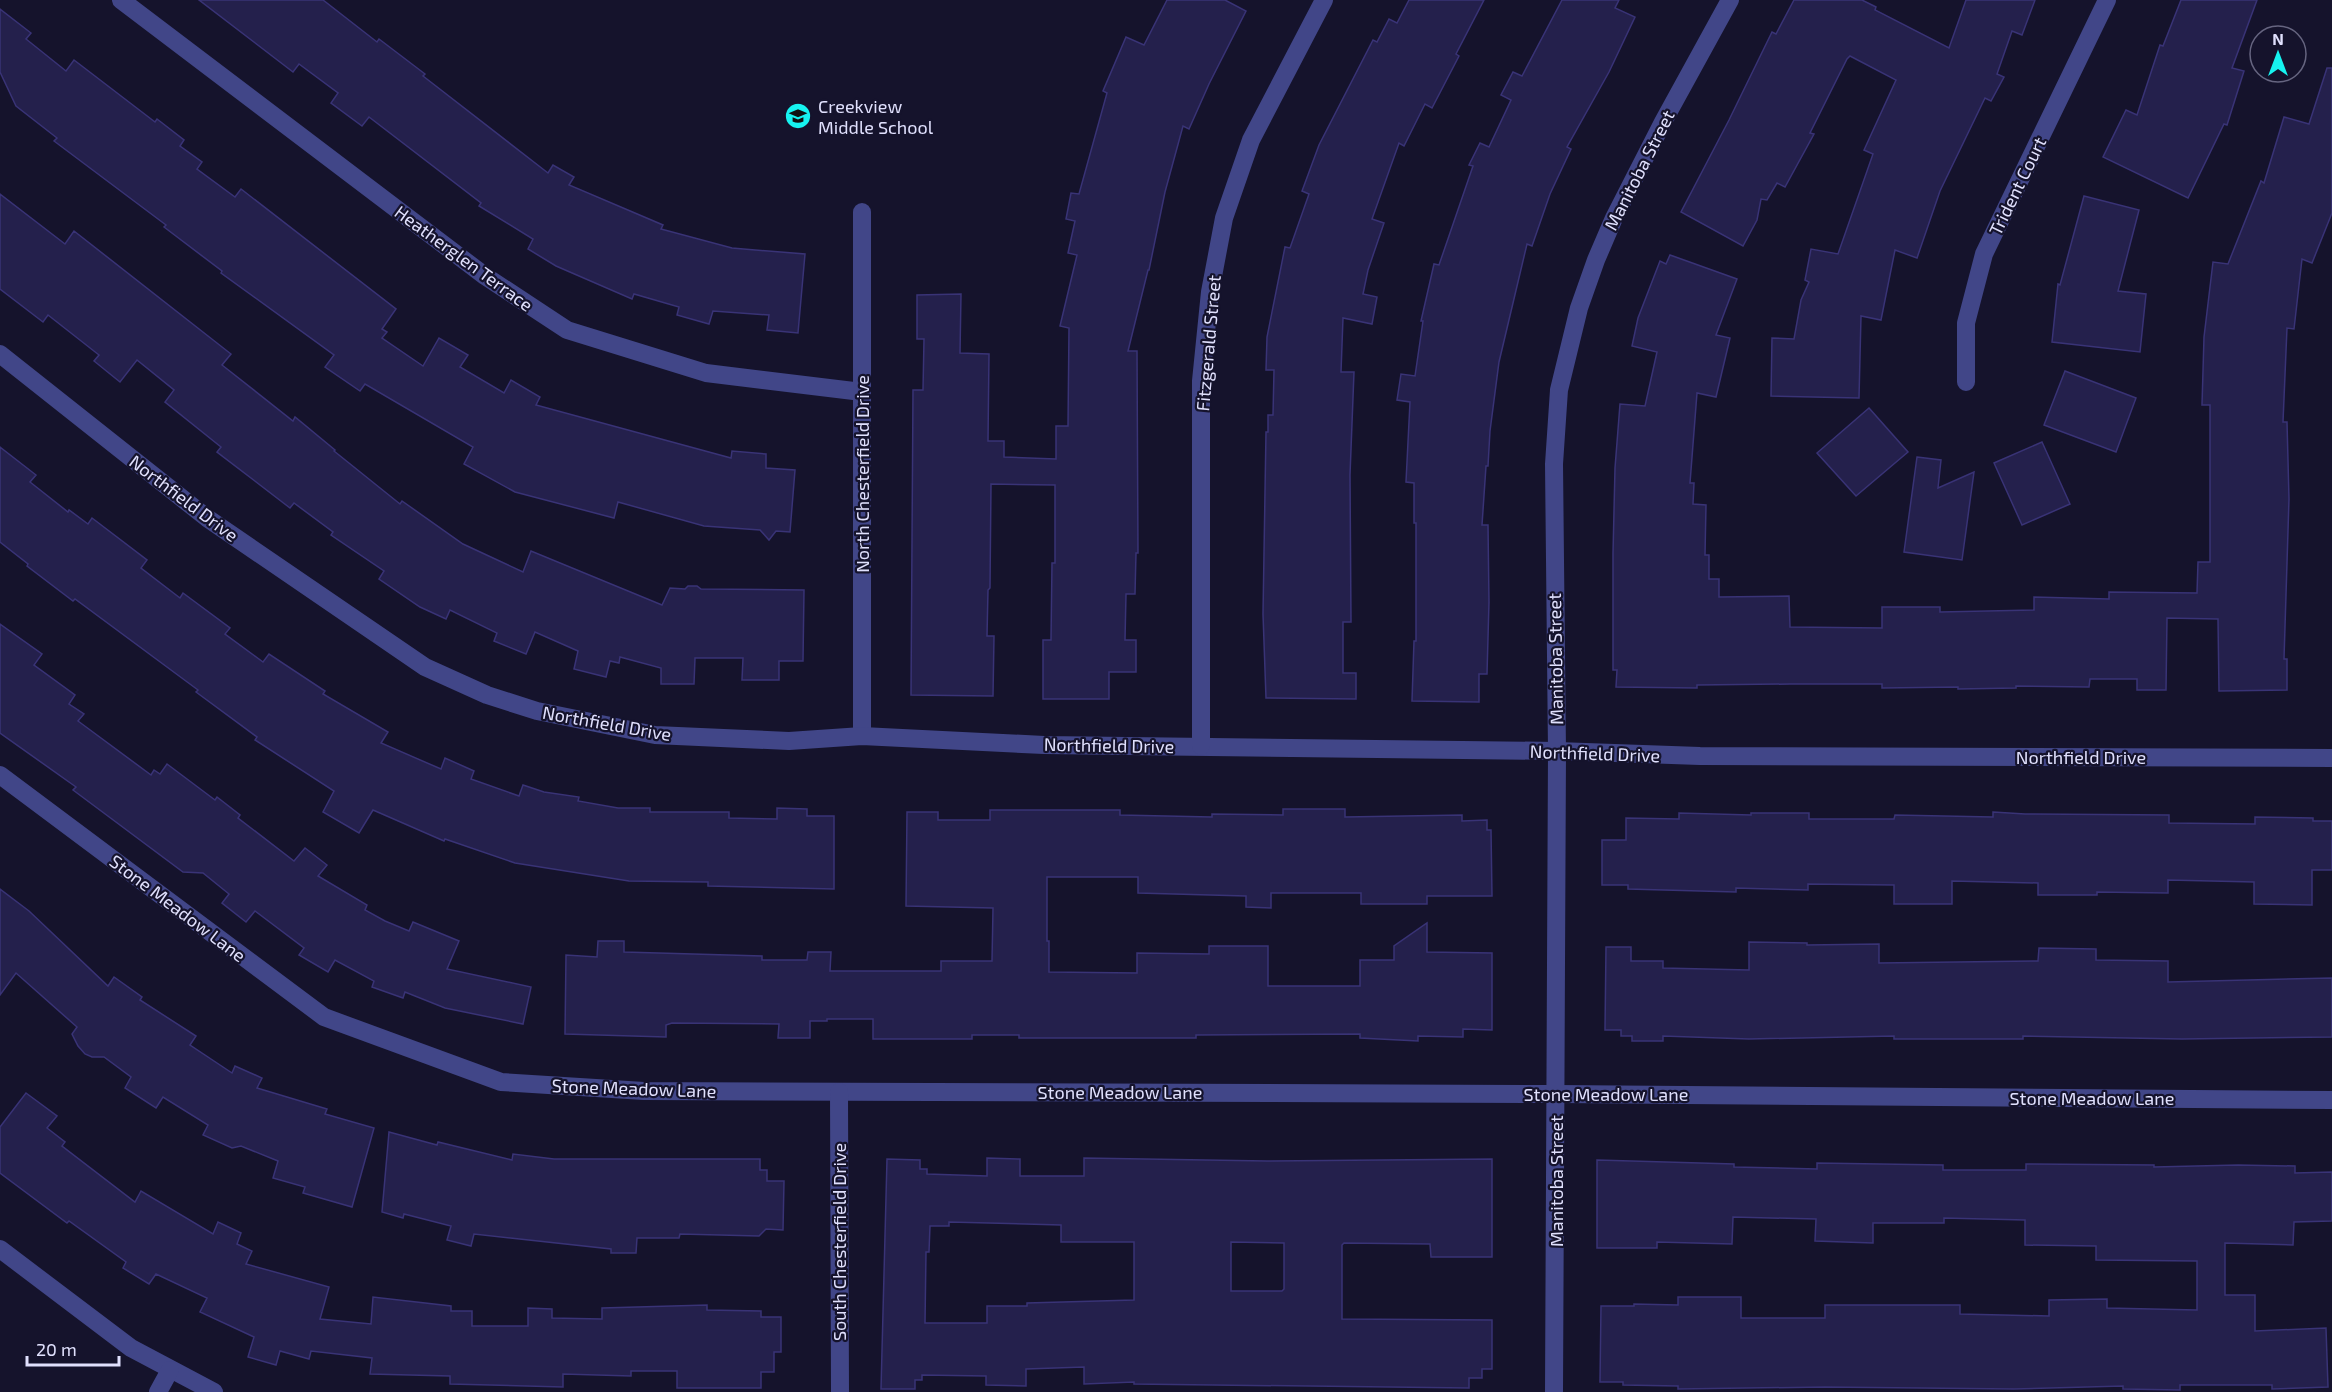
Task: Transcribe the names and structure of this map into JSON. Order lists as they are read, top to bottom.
{
  "streets": {
    "street": [
      "Manitoba Street",
      "Trident Court",
      "Heatherglen Terrace",
      "Fitzgerald Street",
      "North Chesterfield Drive",
      "Northfield Drive",
      "Stone Meadow Lane",
      "South Chesterfield Drive"
    ]
  },
  "crossings": [
    ["Manitoba Street", "Northfield Drive"],
    ["Manitoba Street", "Stone Meadow Lane"],
    ["Heatherglen Terrace", "North Chesterfield Drive"],
    ["Fitzgerald Street", "Northfield Drive"],
    ["North Chesterfield Drive", "Northfield Drive"],
    ["Stone Meadow Lane", "South Chesterfield Drive"]
  ],
  "places": {
    "school or university": ["Creekview Middle School"]
  },
  "scale_bar": "20 m",
  "north": "top"
}
